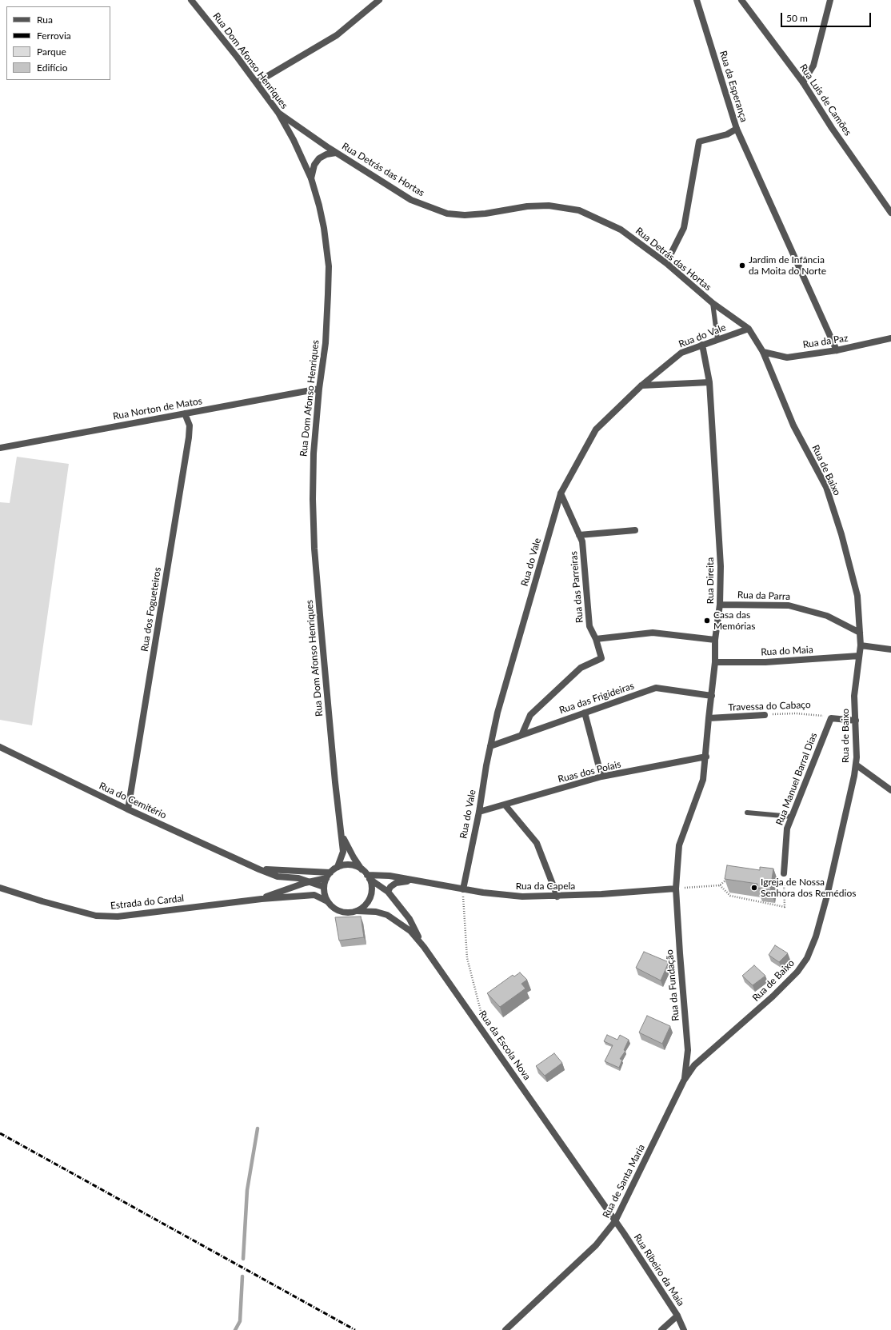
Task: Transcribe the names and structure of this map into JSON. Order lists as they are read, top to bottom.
{
  "streets": {
    "street": [
      "Rua Dom Afonso Henriques",
      "Rua da Esperança",
      "Rua Luis de Camões",
      "Rua Detrás das Hortas",
      "Rua do Vale",
      "Rua da Paz",
      "Rua Norton de Matos",
      "Rua de Baixo",
      "Rua Direita",
      "Rua das Parreiras",
      "Rua da Parra",
      "Rua dos Fogueteiros",
      "Rua do Maia",
      "Rua das Frigideiras",
      "Travessa do Cabaço",
      "Ruas dos Poíais",
      "Rua Manuel Barral Dias",
      "Rua do Cemitério",
      "Rua da Capela",
      "Estrada do Cardal",
      "Rua da Fundação",
      "Rua da Escola Nova",
      "Rua de Santa Maria",
      "Rua Ribeiro da Maia"
    ]
  },
  "crossings": [
    ["Rua Dom Afonso Henriques", "Rua Detrás das Hortas"],
    ["Rua Dom Afonso Henriques", "Rua Norton de Matos"],
    ["Rua Dom Afonso Henriques", "Rua do Cemitério"],
    ["Rua Dom Afonso Henriques", "Rua da Capela"],
    ["Rua Dom Afonso Henriques", "Estrada do Cardal"],
    ["Rua Dom Afonso Henriques", "Rua da Escola Nova"],
    ["Rua da Esperança", "Rua Detrás das Hortas"],
    ["Rua Detrás das Hortas", "Rua do Vale"],
    ["Rua Detrás das Hortas", "Rua da Paz"],
    ["Rua Detrás das Hortas", "Rua de Baixo"],
    ["Rua do Vale", "Rua Direita"],
    ["Rua do Vale", "Rua das Parreiras"],
    ["Rua do Vale", "Rua das Frigideiras"],
    ["Rua do Vale", "Ruas dos Poíais"],
    ["Rua do Vale", "Rua da Capela"],
    ["Rua da Paz", "Rua de Baixo"],
    ["Rua Norton de Matos", "Rua dos Fogueteiros"],
    ["Rua de Baixo", "Rua da Parra"],
    ["Rua de Baixo", "Rua do Maia"],
    ["Rua de Baixo", "Rua da Fundação"],
    ["Rua de Baixo", "Rua de Santa Maria"],
    ["Rua Direita", "Rua da Parra"],
    ["Rua Direita", "Rua do Maia"],
    ["Rua Direita", "Rua das Frigideiras"],
    ["Rua Direita", "Travessa do Cabaço"],
    ["Rua Direita", "Ruas dos Poíais"],
    ["Rua Direita", "Rua da Capela"],
    ["Rua Direita", "Rua da Fundação"],
    ["Rua das Parreiras", "Rua das Frigideiras"],
    ["Rua dos Fogueteiros", "Rua do Cemitério"],
    ["Travessa do Cabaço", "Rua Manuel Barral Dias"],
    ["Rua do Cemitério", "Rua da Capela"],
    ["Rua do Cemitério", "Estrada do Cardal"],
    ["Rua do Cemitério", "Rua da Escola Nova"],
    ["Rua da Capela", "Estrada do Cardal"],
    ["Rua da Capela", "Rua da Fundação"],
    ["Rua da Capela", "Rua da Escola Nova"],
    ["Estrada do Cardal", "Rua da Escola Nova"],
    ["Rua da Fundação", "Rua de Santa Maria"],
    ["Rua da Escola Nova", "Rua de Santa Maria"],
    ["Rua da Escola Nova", "Rua Ribeiro da Maia"],
    ["Rua de Santa Maria", "Rua Ribeiro da Maia"]
  ],
  "places": ["Jardim de Infância da Moita do Norte", "Casa das Memórias", "Igreja de Nossa Senhora dos Remédios"],
  "legend": [
    "Rua",
    "Ferrovia",
    "Parque",
    "Edifício"
  ],
  "scale_bar": "50 m"
}
